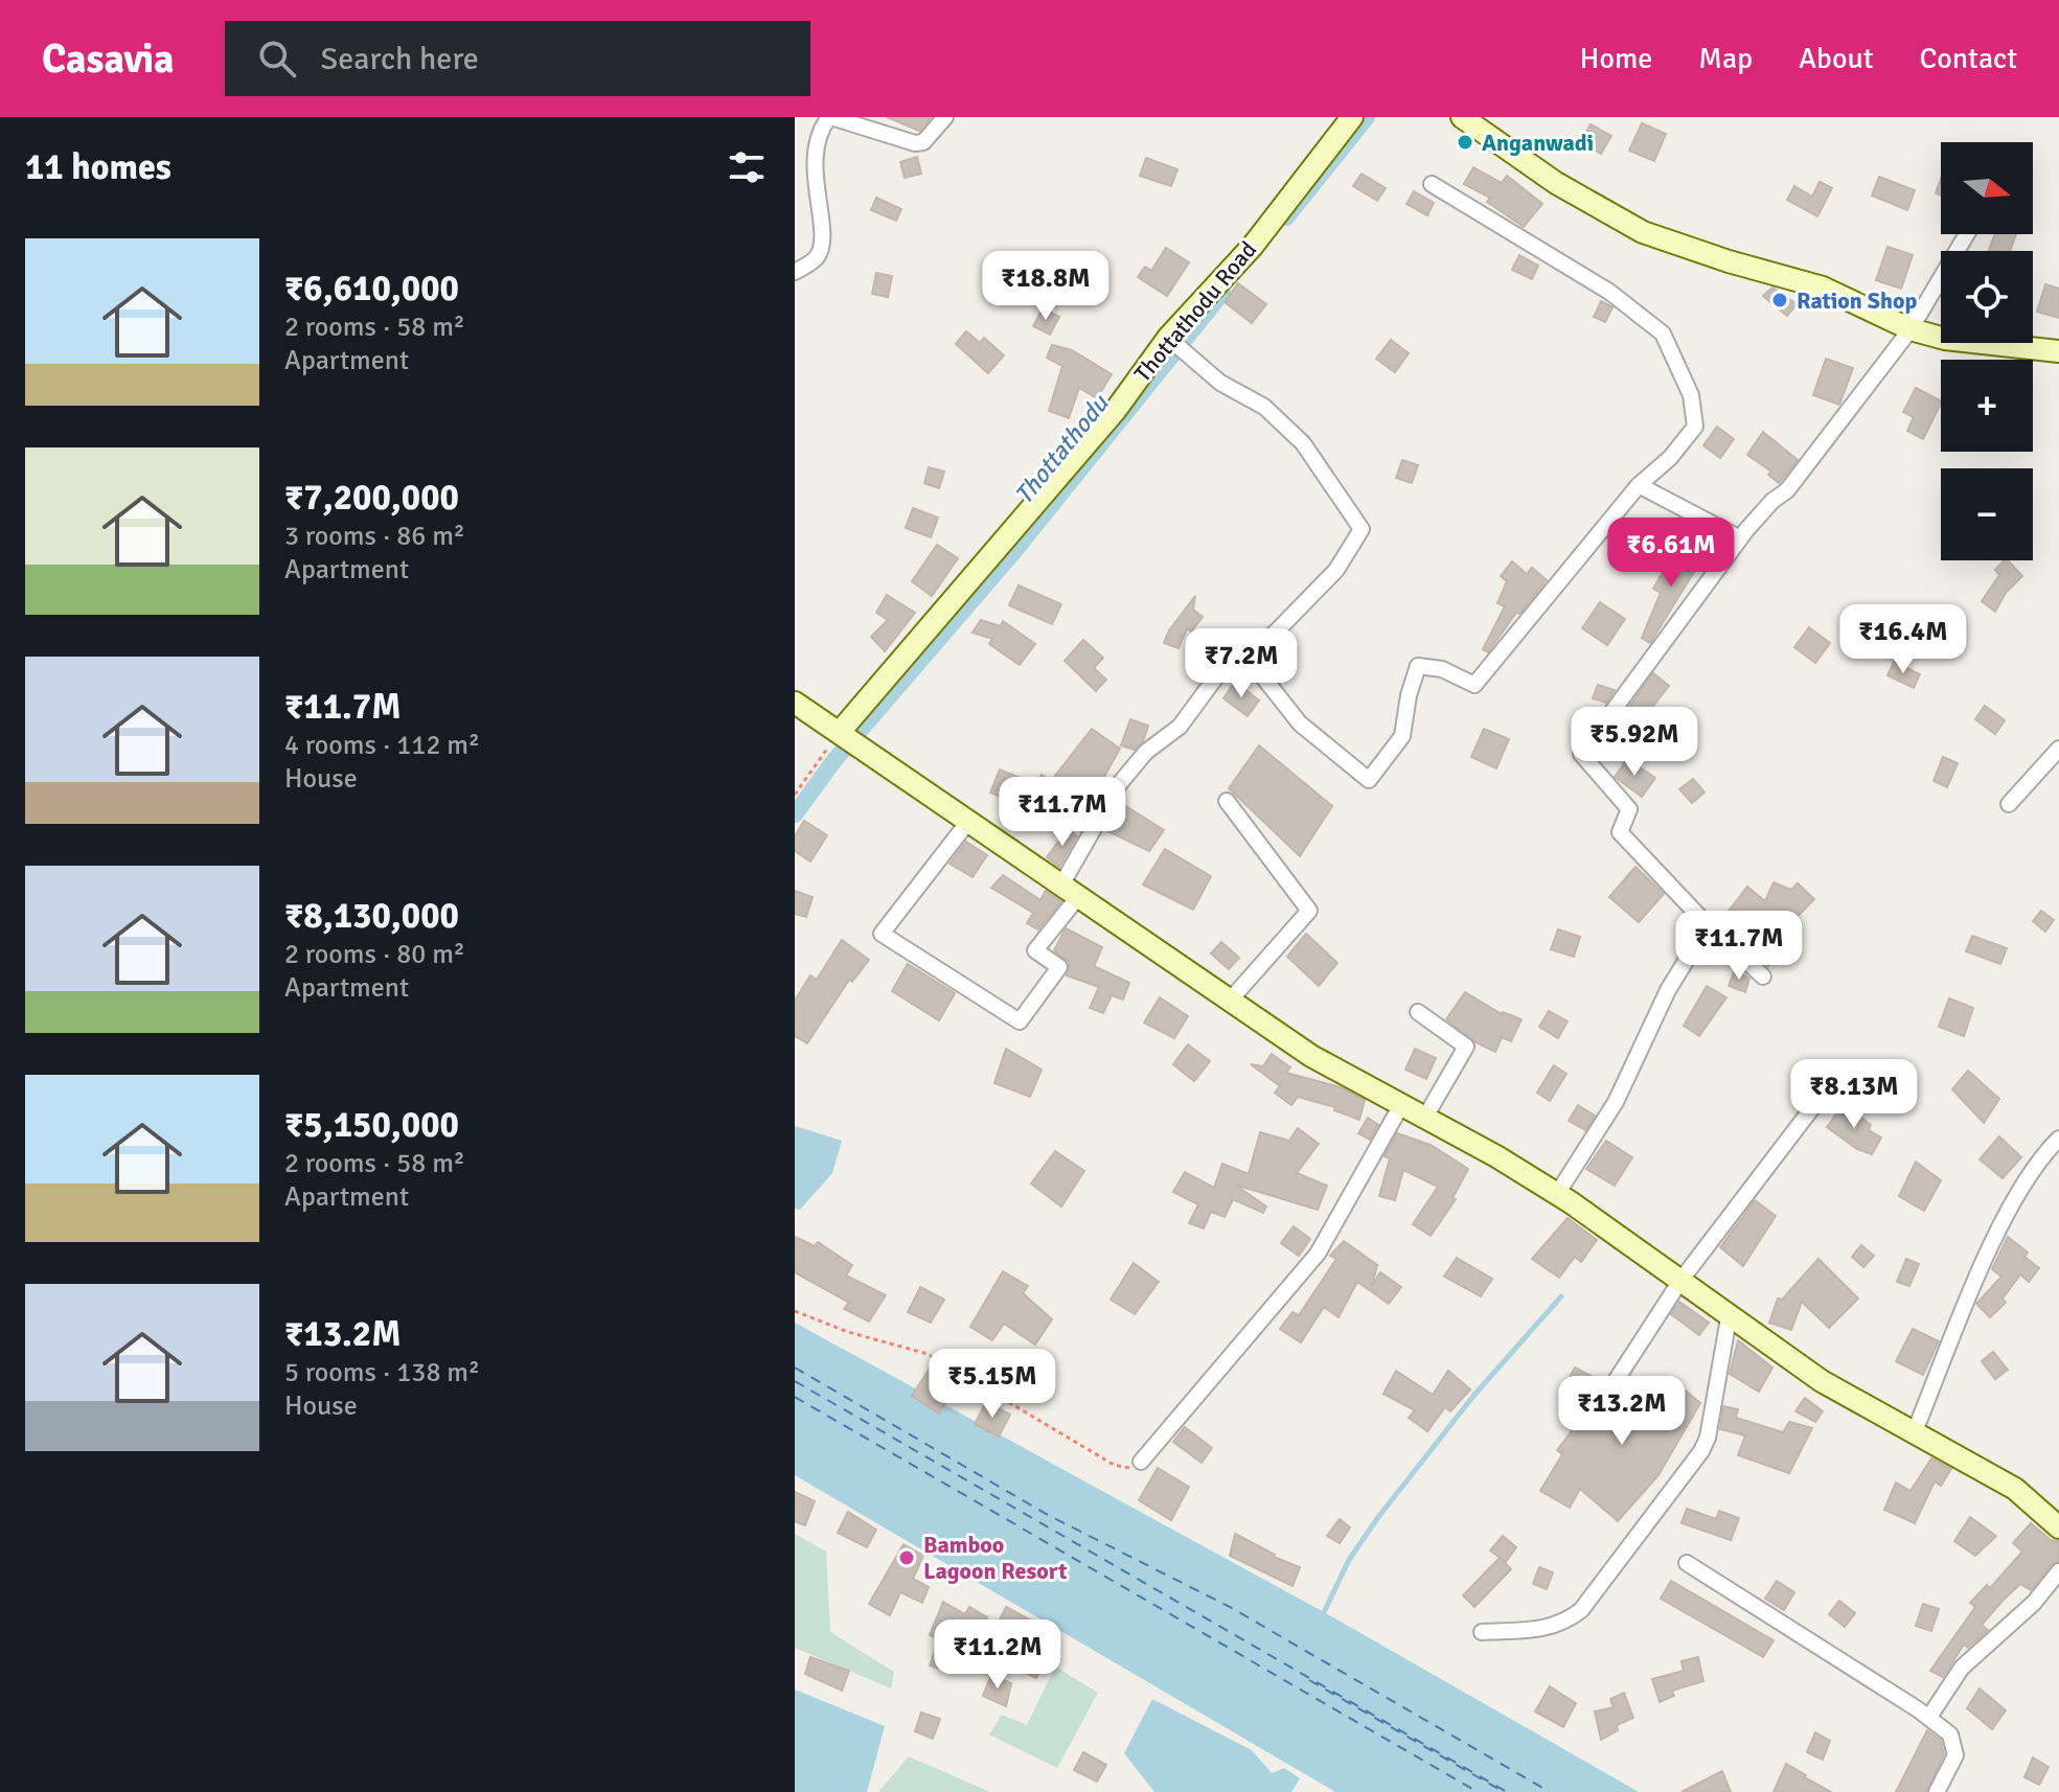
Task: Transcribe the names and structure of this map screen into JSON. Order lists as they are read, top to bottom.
{
  "streets": {
    "main road": ["Thottathodu Road"]
  },
  "water": ["Thottathodu"],
  "places": ["Anganwadi", "Ration Shop", "Bamboo Lagoon Resort"],
  "north": "right",
  "page": {
    "header": "Casavia",
    "search": "Search here",
    "nav": [
      "Home",
      "Map",
      "About",
      "Contact"
    ],
    "heading": "11 homes",
    "map_buttons": ["+", "−"],
    "list": [
      {
        "name": "₹6,610,000",
        "note": "2 rooms · 58 m² · Apartment"
      },
      {
        "name": "₹7,200,000",
        "note": "3 rooms · 86 m² · Apartment"
      },
      {
        "name": "₹11.7M",
        "note": "4 rooms · 112 m² · House"
      },
      {
        "name": "₹8,130,000",
        "note": "2 rooms · 80 m² · Apartment"
      },
      {
        "name": "₹5,150,000",
        "note": "2 rooms · 58 m² · Apartment"
      },
      {
        "name": "₹13.2M",
        "note": "5 rooms · 138 m² · House"
      }
    ],
    "price": [
      "₹18.8M",
      "₹6.61M",
      "₹16.4M",
      "₹7.2M",
      "₹5.92M",
      "₹11.7M",
      "₹11.7M",
      "₹8.13M",
      "₹5.15M",
      "₹13.2M",
      "₹11.2M"
    ]
  }
}
